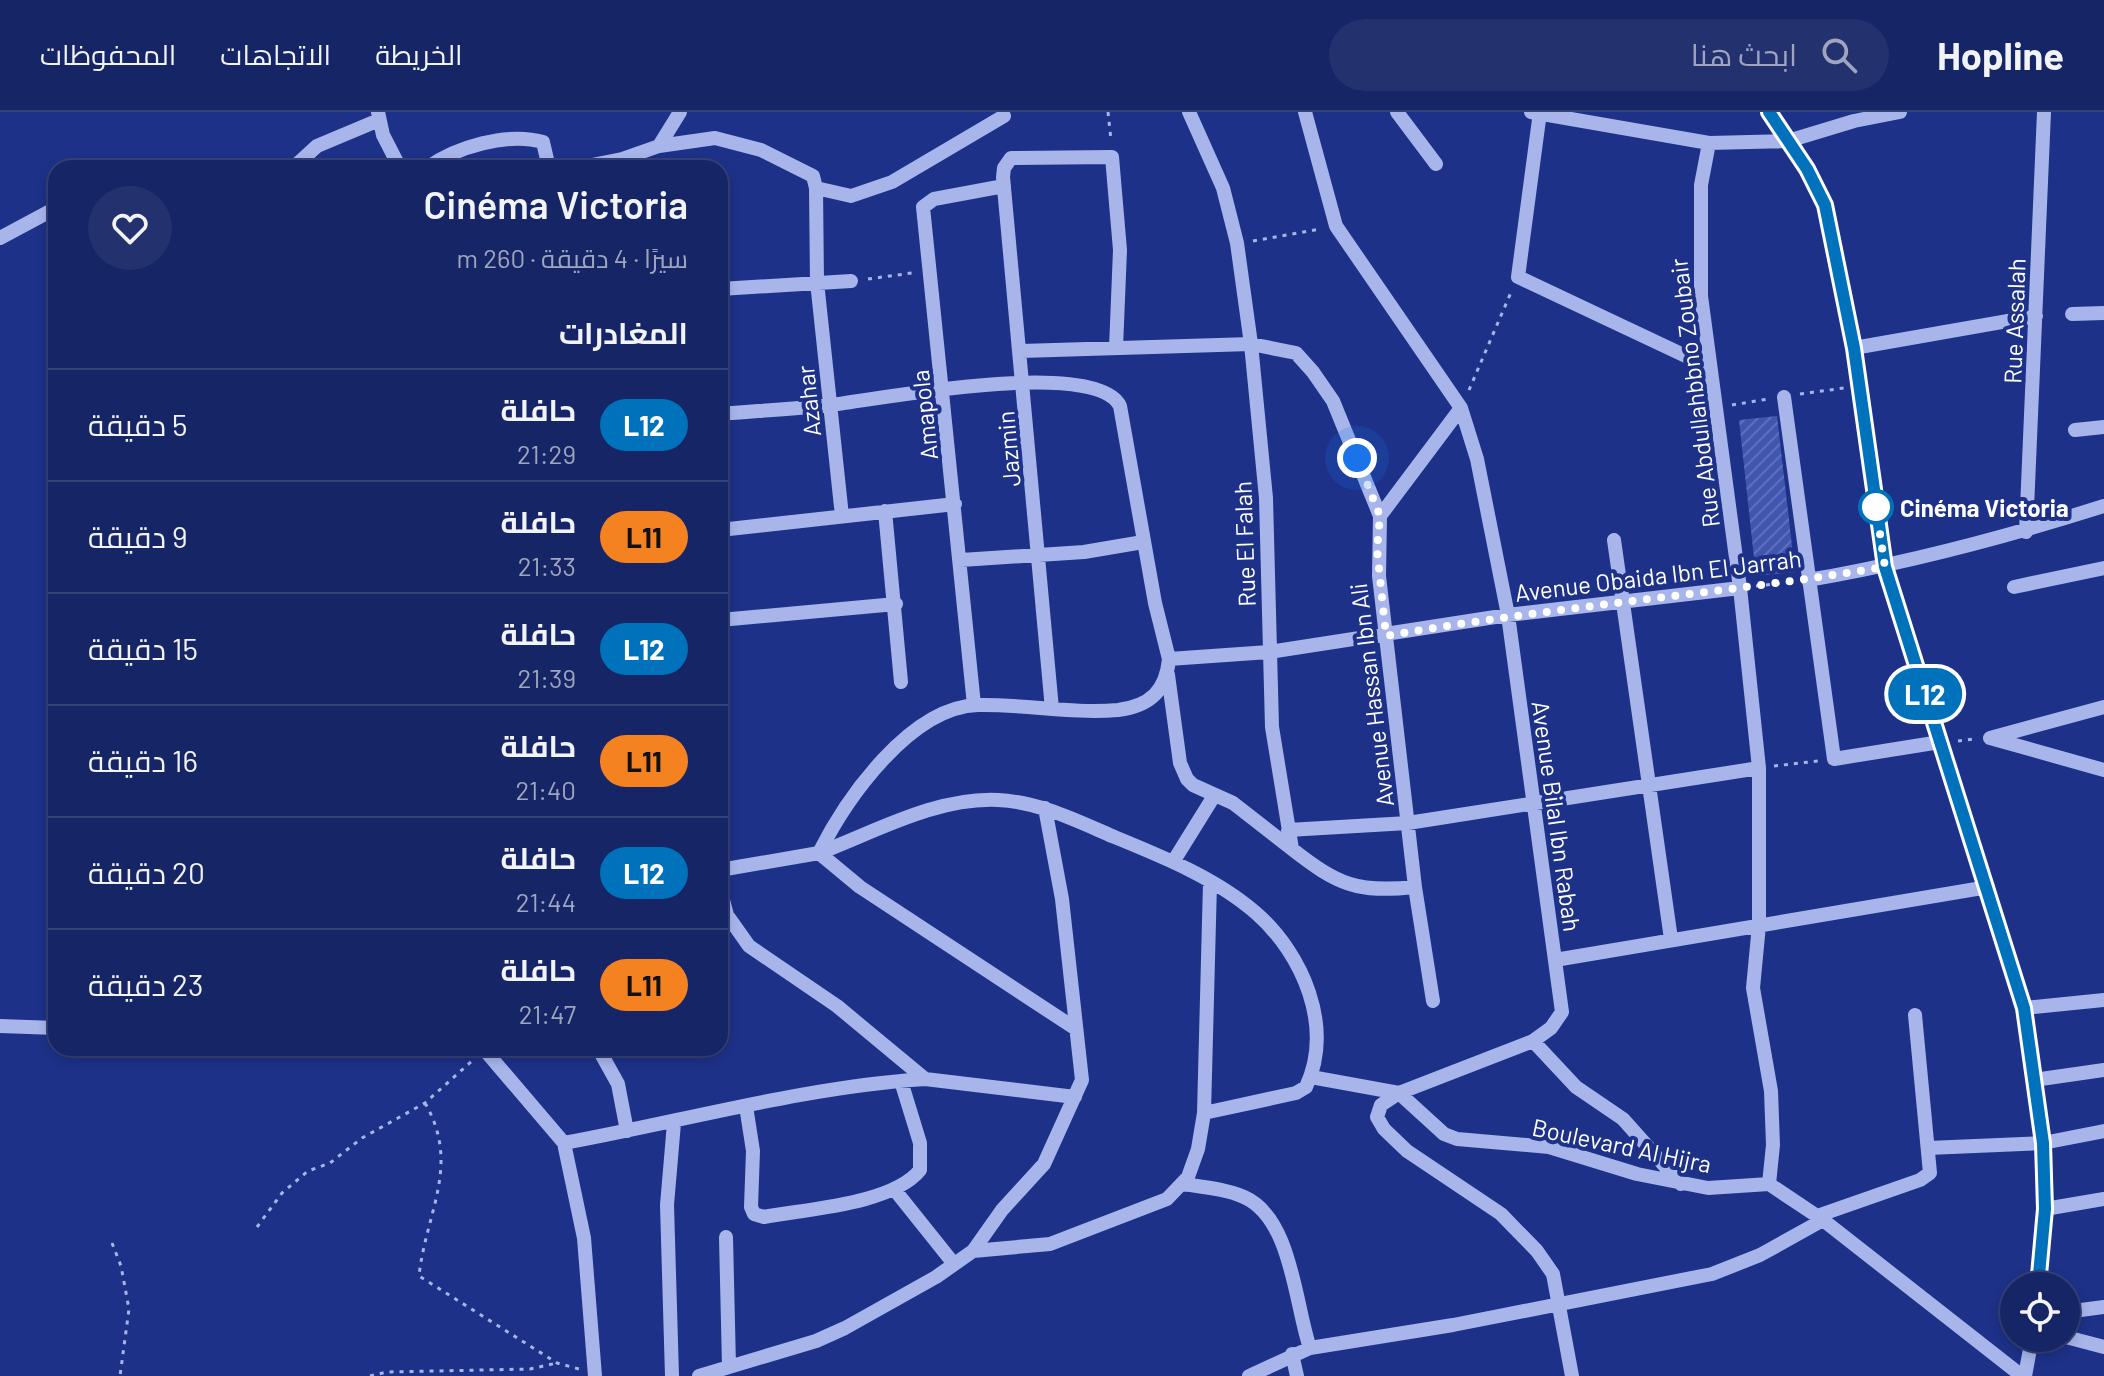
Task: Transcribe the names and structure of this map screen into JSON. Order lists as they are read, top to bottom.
{
  "streets": {
    "street": [
      "Rue Assalah",
      "Rue Abdullahbbno Zoubair",
      "Azahar",
      "Amapola",
      "Jazmin",
      "Rue El Falah",
      "Avenue Obaida Ibn El Jarrah",
      "Avenue Hassan Ibn Ali",
      "Avenue Bilal Ibn Rabah",
      "Boulevard Al Hijra"
    ]
  },
  "crossings": [
    ["Rue Assalah", "Avenue Obaida Ibn El Jarrah"],
    ["Rue Abdullahbbno Zoubair", "Avenue Obaida Ibn El Jarrah"],
    ["Rue Abdullahbbno Zoubair", "Boulevard Al Hijra"],
    ["Amapola", "Jazmin"],
    ["Jazmin", "Avenue Hassan Ibn Ali"],
    ["Rue El Falah", "Avenue Obaida Ibn El Jarrah"],
    ["Rue El Falah", "Avenue Hassan Ibn Ali"],
    ["Avenue Obaida Ibn El Jarrah", "Avenue Hassan Ibn Ali"],
    ["Avenue Obaida Ibn El Jarrah", "Avenue Bilal Ibn Rabah"],
    ["Avenue Bilal Ibn Rabah", "Boulevard Al Hijra"]
  ],
  "places": ["Cinéma Victoria"],
  "lines": ["bus line L12"],
  "page": {
    "header": "Hopline",
    "search": "ابحث هنا",
    "nav": ["الخريطة", "الاتجاهات", "المحفوظات"],
    "on_map": "L12",
    "heading": [
      ["Cinéma Victoria", "سيرًا · 4 دقيقة · 260 m"],
      "المغادرات"
    ],
    "list": [
      {
        "mark": "L12",
        "name": "حافلة",
        "note": "21:29",
        "value": "5 دقيقة"
      },
      {
        "mark": "L11",
        "name": "حافلة",
        "note": "21:33",
        "value": "9 دقيقة"
      },
      {
        "mark": "L12",
        "name": "حافلة",
        "note": "21:39",
        "value": "15 دقيقة"
      },
      {
        "mark": "L11",
        "name": "حافلة",
        "note": "21:40",
        "value": "16 دقيقة"
      },
      {
        "mark": "L12",
        "name": "حافلة",
        "note": "21:44",
        "value": "20 دقيقة"
      },
      {
        "mark": "L11",
        "name": "حافلة",
        "note": "21:47",
        "value": "23 دقيقة"
      }
    ]
  }
}
